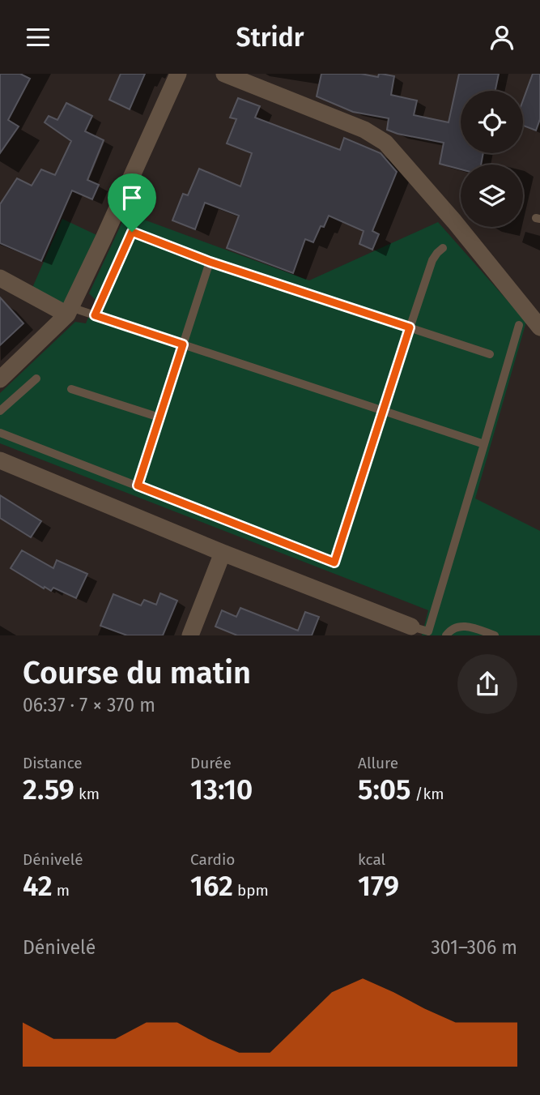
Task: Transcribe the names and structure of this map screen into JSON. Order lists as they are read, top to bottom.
{
  "page": {
    "header": "Stridr",
    "heading": ["Course du matin", "06:37 · 7 × 370 m"],
    "stats": [
      ["Distance", "2.59 km"],
      ["Durée", "13:10"],
      ["Allure", "5:05 /km"],
      ["Dénivelé", "42 m"],
      ["Cardio", "162 bpm"],
      ["kcal", "179"]
    ],
    "chart": ["Dénivelé", "301–306 m"]
  }
}
